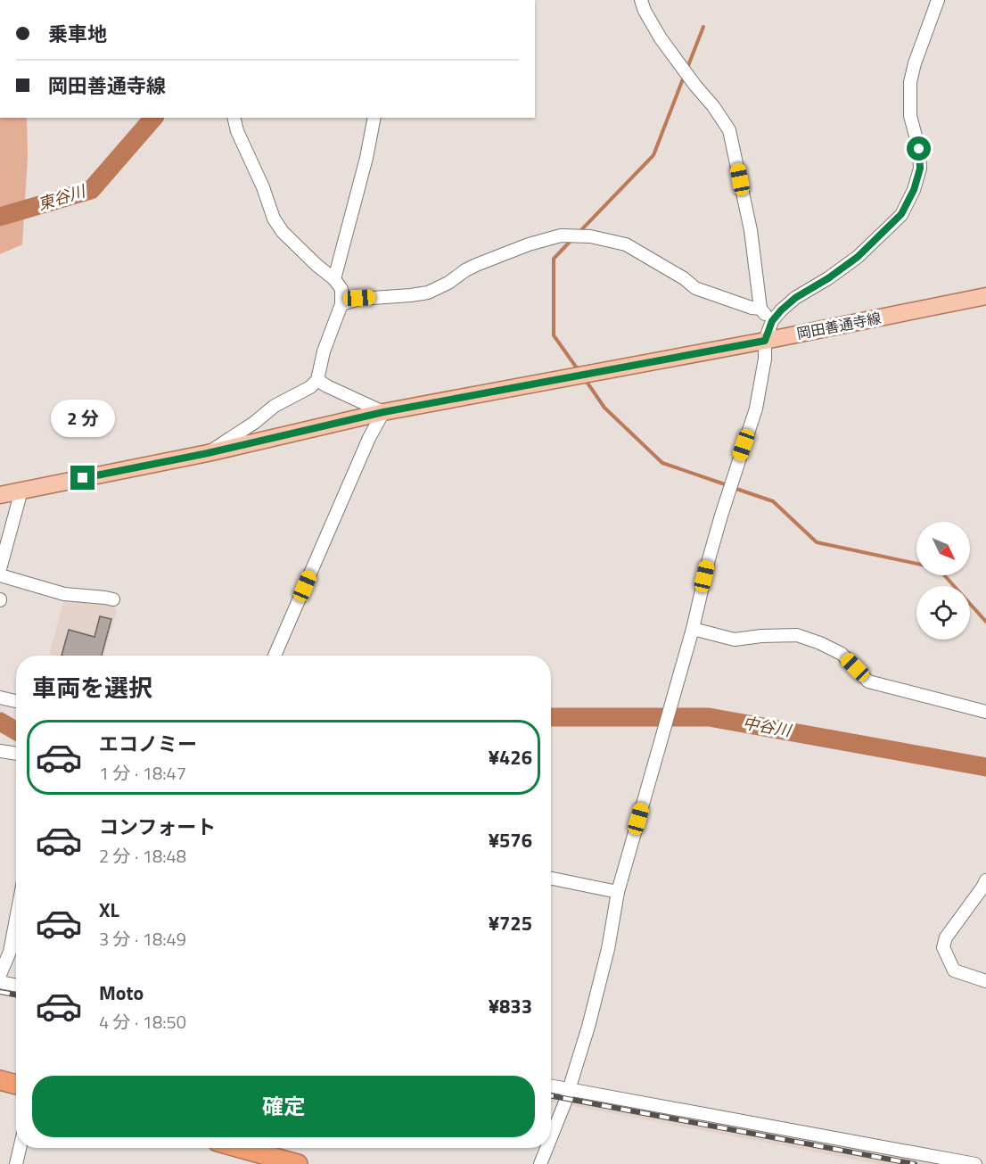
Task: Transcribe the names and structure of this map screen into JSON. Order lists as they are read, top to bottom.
{
  "streets": {
    "main road": ["岡田善通寺線"]
  },
  "water": ["東谷川", "中谷川"],
  "north": "bottom right",
  "page": {
    "banner": ["乗車地", "岡田善通寺線"],
    "bubble": "2 分",
    "heading": "車両を選択",
    "list": [
      {
        "name": "エコノミー",
        "note": "1 分 · 18:47",
        "value": "¥426"
      },
      {
        "name": "コンフォート",
        "note": "2 分 · 18:48",
        "value": "¥576"
      },
      {
        "name": "XL",
        "note": "3 分 · 18:49",
        "value": "¥725"
      },
      {
        "name": "Moto",
        "note": "4 分 · 18:50",
        "value": "¥833"
      }
    ],
    "buttons": "確定"
  }
}
